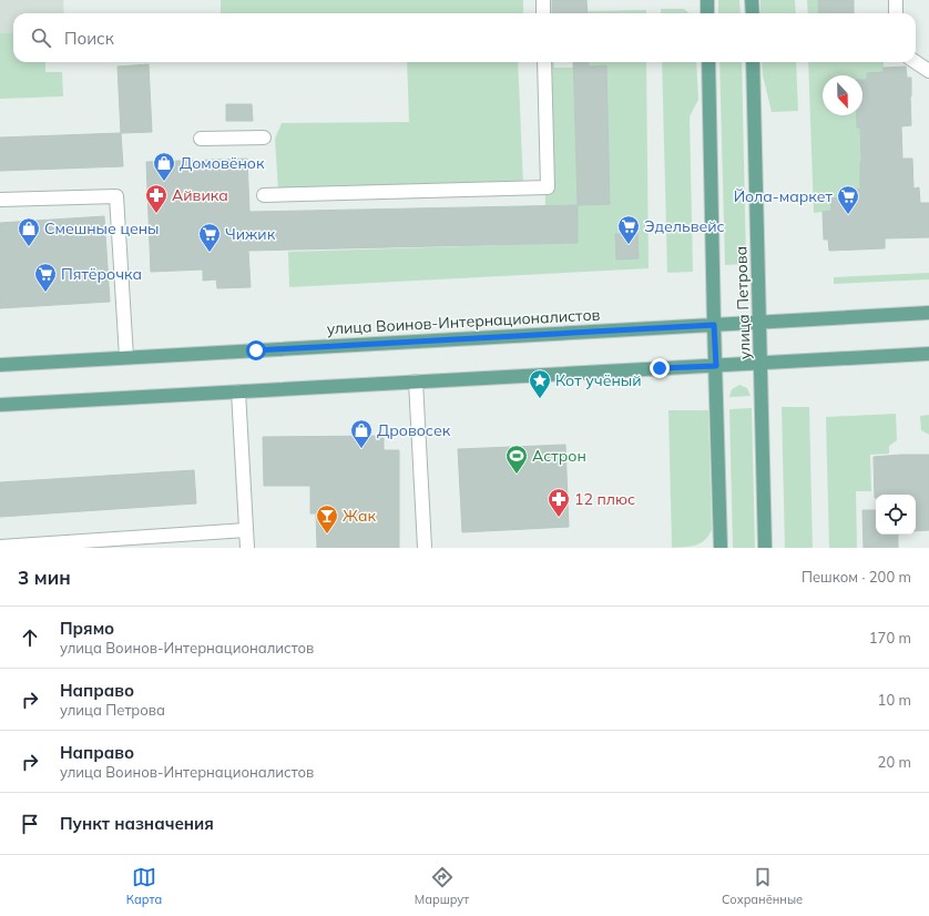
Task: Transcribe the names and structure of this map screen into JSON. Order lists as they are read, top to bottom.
{
  "streets": {
    "main road": ["улица Петрова", "улица Воинов-Интернационалистов"]
  },
  "crossings": [
    ["улица Петрова", "улица Воинов-Интернационалистов"]
  ],
  "places": {
    "shop": ["Домовёнок", "Смешные цены", "Дровосек"],
    "pharmacy": ["Айвика", "12 плюс"],
    "supermarket": [
      "Йола-маркет",
      "Эдельвейс",
      "Чижик",
      "Пятёрочка"
    ],
    "place": ["Кот учёный"],
    "sports": ["Астрон"],
    "bar": ["Жак"]
  },
  "north": "bottom",
  "page": {
    "search": "Поиск",
    "heading": ["3 мин", "Пешком · 200 m"],
    "list": [
      ["Прямо", "улица Воинов-Интернационалистов", "170 m"],
      ["Направо", "улица Петрова", "10 m"],
      ["Направо", "улица Воинов-Интернационалистов", "20 m"],
      "Пункт назначения"
    ],
    "nav": ["Карта", "Маршрут", "Сохранённые"]
  }
}
